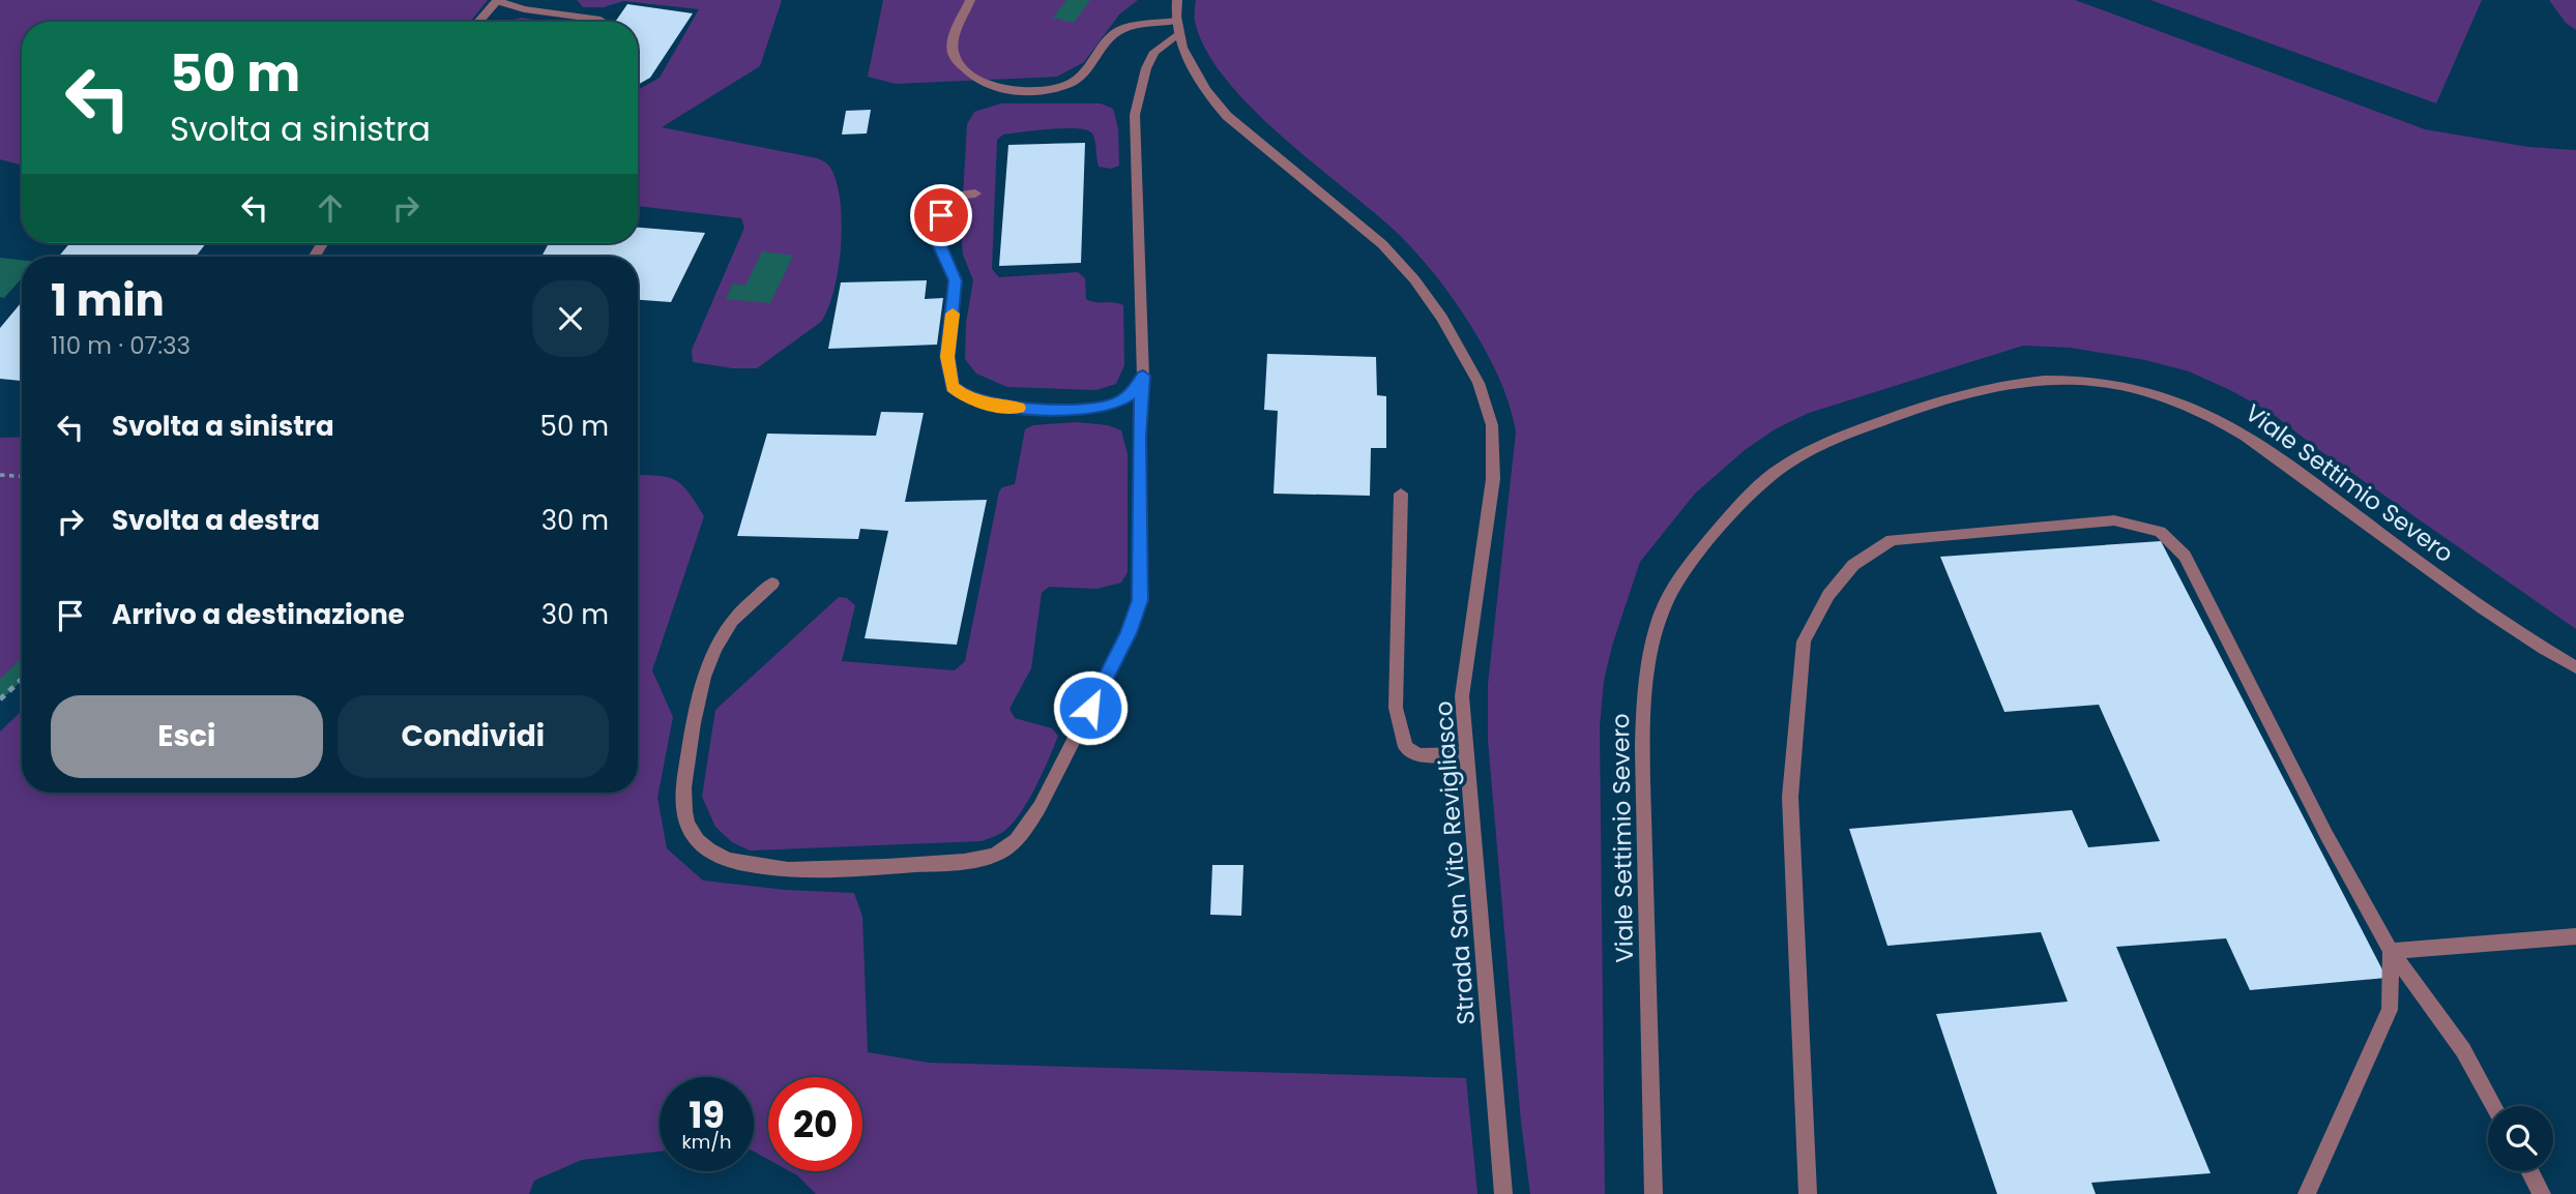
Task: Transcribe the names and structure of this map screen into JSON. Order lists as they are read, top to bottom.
{
  "streets": {
    "street": ["Viale Settimio Severo", "Strada San Vito Revigliasco"]
  },
  "page": {
    "turn": ["50 m", "Svolta a sinistra"],
    "heading": ["1 min", "110 m · 07:33"],
    "list": [
      {
        "name": "Svolta a sinistra",
        "value": "50 m"
      },
      {
        "name": "Svolta a destra",
        "value": "30 m"
      },
      {
        "name": "Arrivo a destinazione",
        "value": "30 m"
      }
    ],
    "buttons": ["Esci", "Condividi"],
    "speed": "19 km/h",
    "limit": "20"
  }
}
